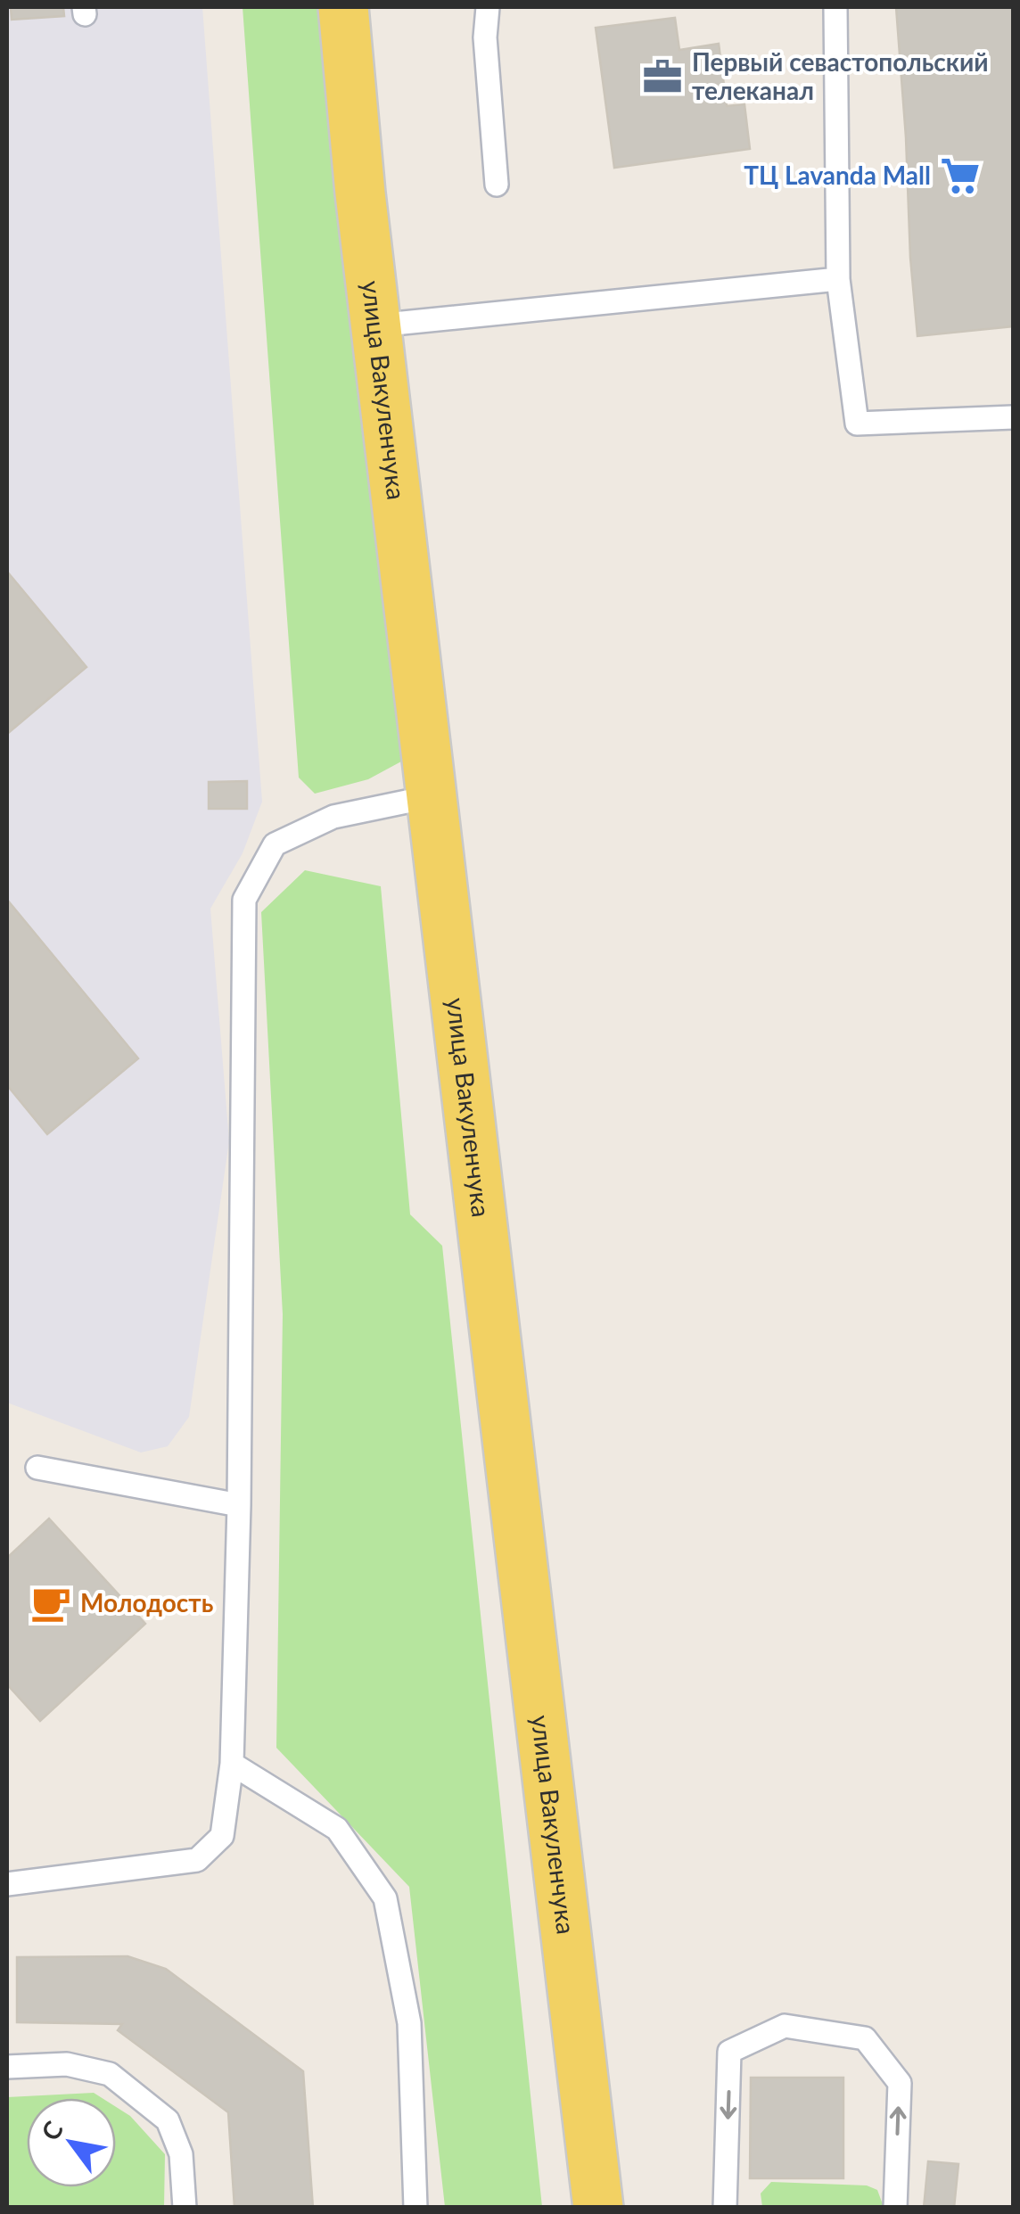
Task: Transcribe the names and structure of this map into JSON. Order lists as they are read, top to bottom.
{
  "streets": {
    "main road": ["улица Вакуленчука"]
  },
  "places": {
    "office": ["Первый севастопольский телеканал"],
    "supermarket": ["ТЦ Lavanda Mall"],
    "cafe": ["Молодость"]
  },
  "north": "top left"
}
